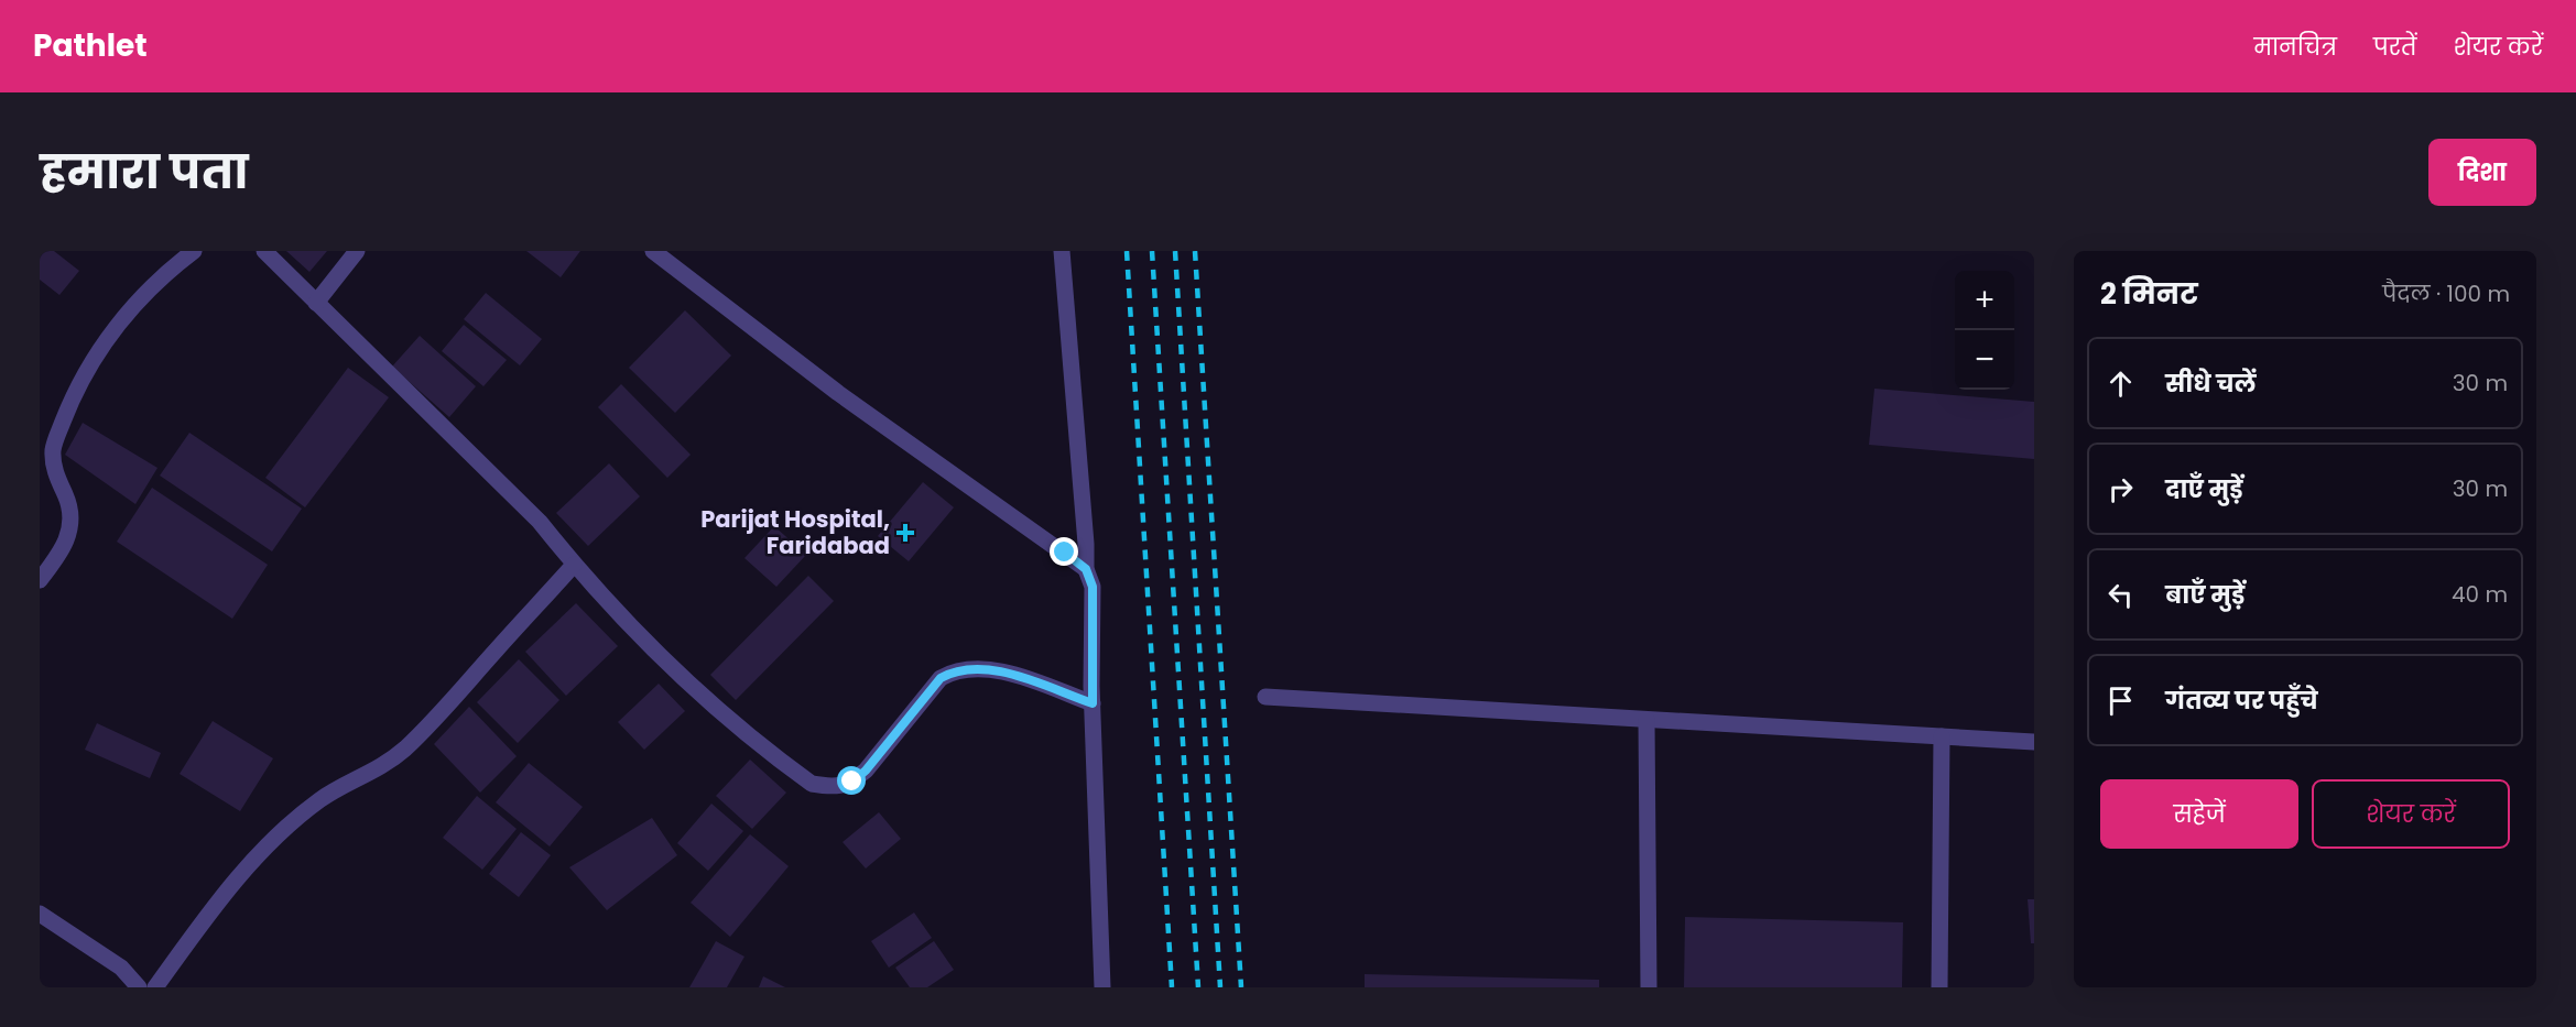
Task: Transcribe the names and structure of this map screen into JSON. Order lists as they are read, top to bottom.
{
  "places": {
    "health": ["Parijat Hospital, Faridabad"]
  },
  "page": {
    "header": "Pathlet",
    "nav": ["मानचित्र", "परतें", "शेयर करें"],
    "title": "हमारा पता",
    "buttons": [
      "दिशा",
      ["सहेजें", "शेयर करें"]
    ],
    "heading": ["2 मिनट", "पैदल · 100 m"],
    "map_buttons": ["+", "−"],
    "list": [
      ["सीधे चलें", "30 m"],
      ["दाएँ मुड़ें", "30 m"],
      ["बाएँ मुड़ें", "40 m"],
      "गंतव्य पर पहुँचे"
    ]
  }
}
